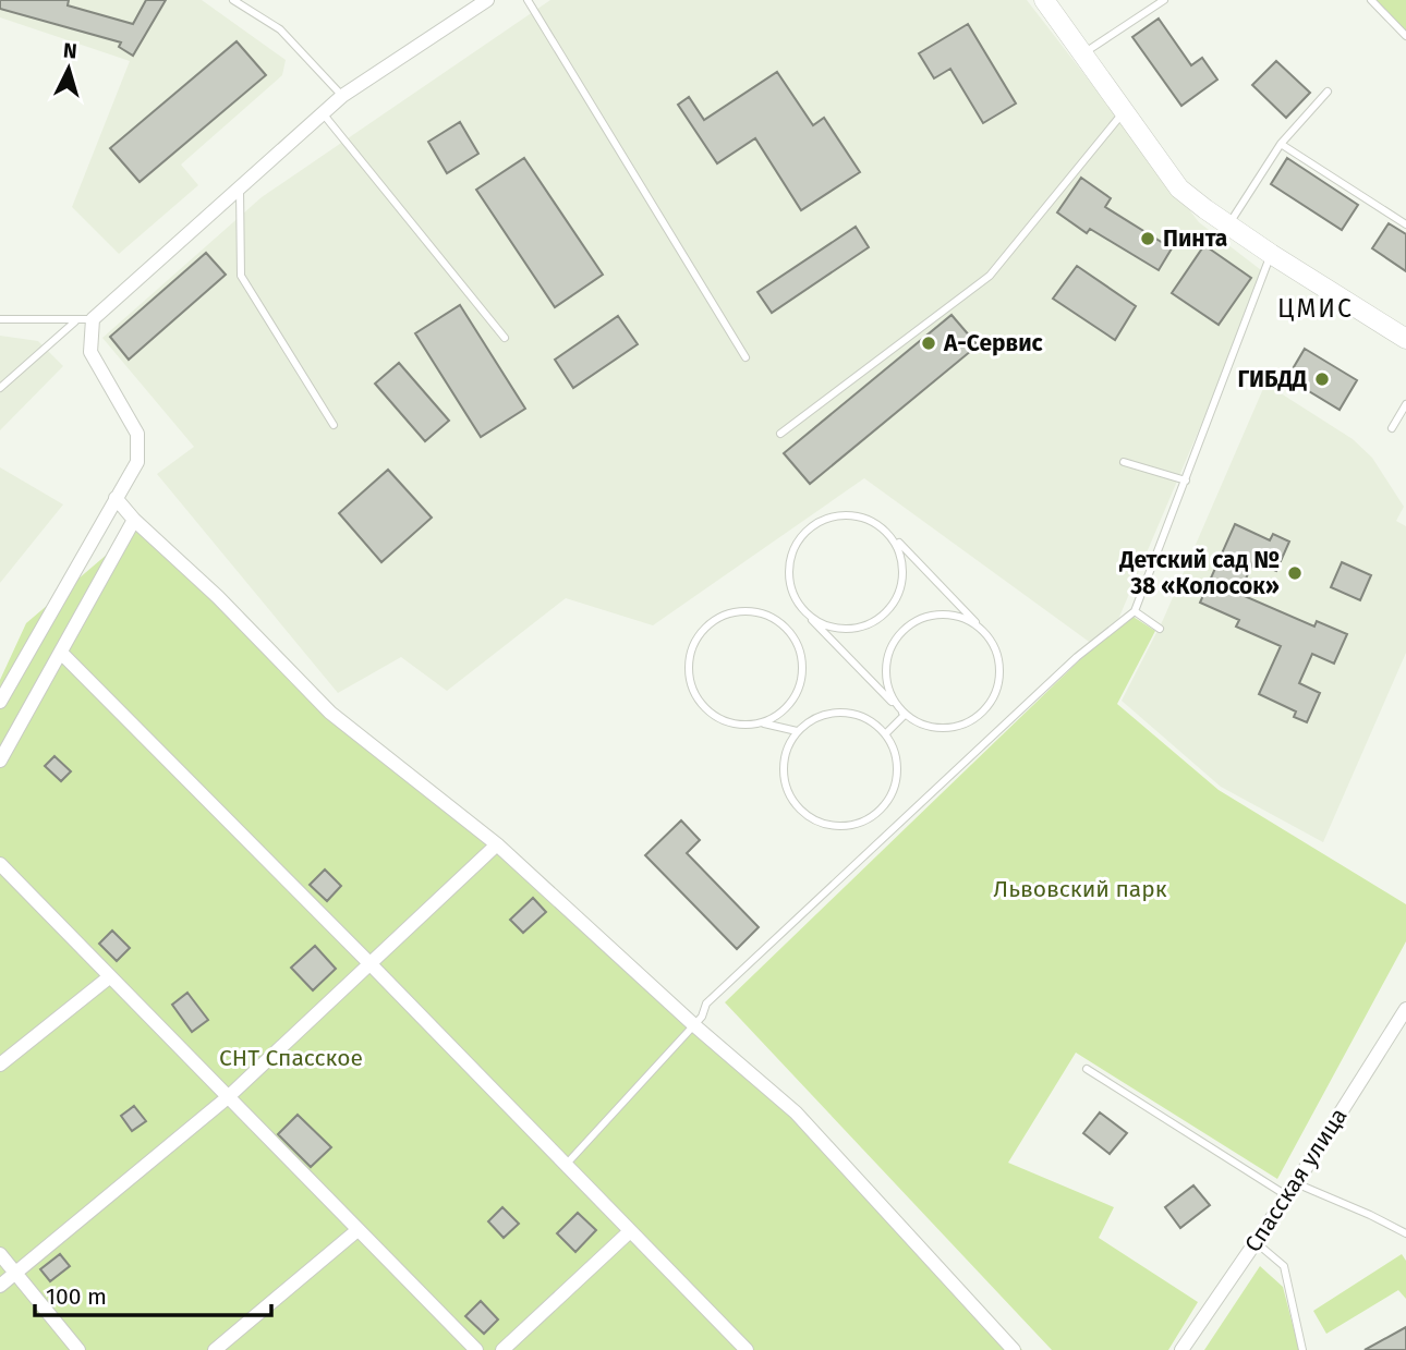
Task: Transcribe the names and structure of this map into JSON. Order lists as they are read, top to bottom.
{
  "streets": {
    "street": ["Спасская улица"]
  },
  "districts": ["ЦМИС"],
  "parks": ["Львовский парк", "СНТ Спасское"],
  "places": [
    "Пинта",
    "A-Сервис",
    "ГИБДД",
    "Детский сад № 38 «Колосок»"
  ],
  "scale_bar": "100 m",
  "north": "top"
}
